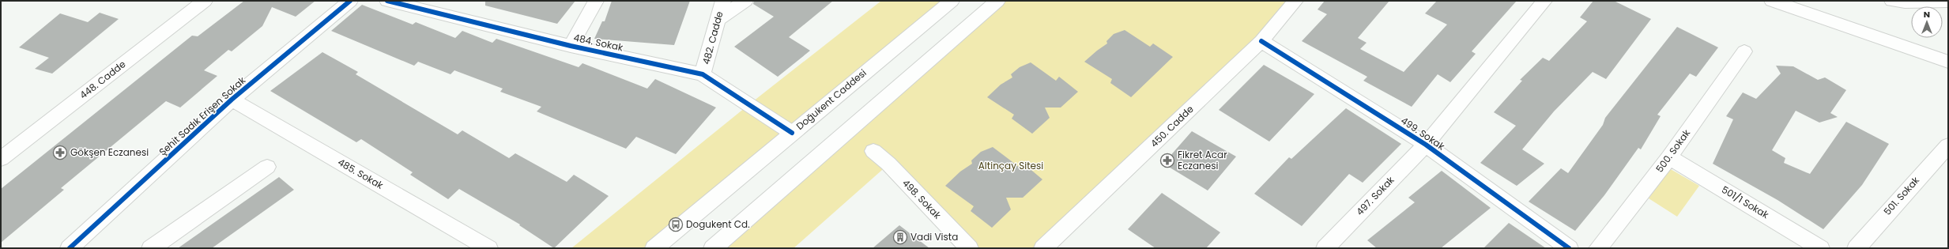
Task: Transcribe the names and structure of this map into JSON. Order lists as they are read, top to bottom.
{
  "streets": {
    "street": [
      "482. Cadde",
      "484. Sokak",
      "448. Cadde",
      "Doğukent Caddesi",
      "Şehit Sadık Erişen Sokak",
      "450. Cadde",
      "499. Sokak",
      "500. Sokak",
      "485. Sokak",
      "497. Sokak",
      "501. Sokak",
      "498. Sokak",
      "501/1 Sokak"
    ]
  },
  "crossings": [
    ["482. Cadde", "484. Sokak"],
    ["484. Sokak", "Doğukent Caddesi"],
    ["Şehit Sadık Erişen Sokak", "485. Sokak"],
    ["450. Cadde", "499. Sokak"],
    ["499. Sokak", "497. Sokak"],
    ["500. Sokak", "501/1 Sokak"]
  ],
  "parks": ["Altinçay Sitesi"],
  "places": {
    "pharmacy": ["Gökşen Eczanesi", "Fikret Acar Eczanesi"],
    "bus stop": ["Dogukent Cd."],
    "building": ["Vadi Vista"]
  },
  "north": "top"
}
